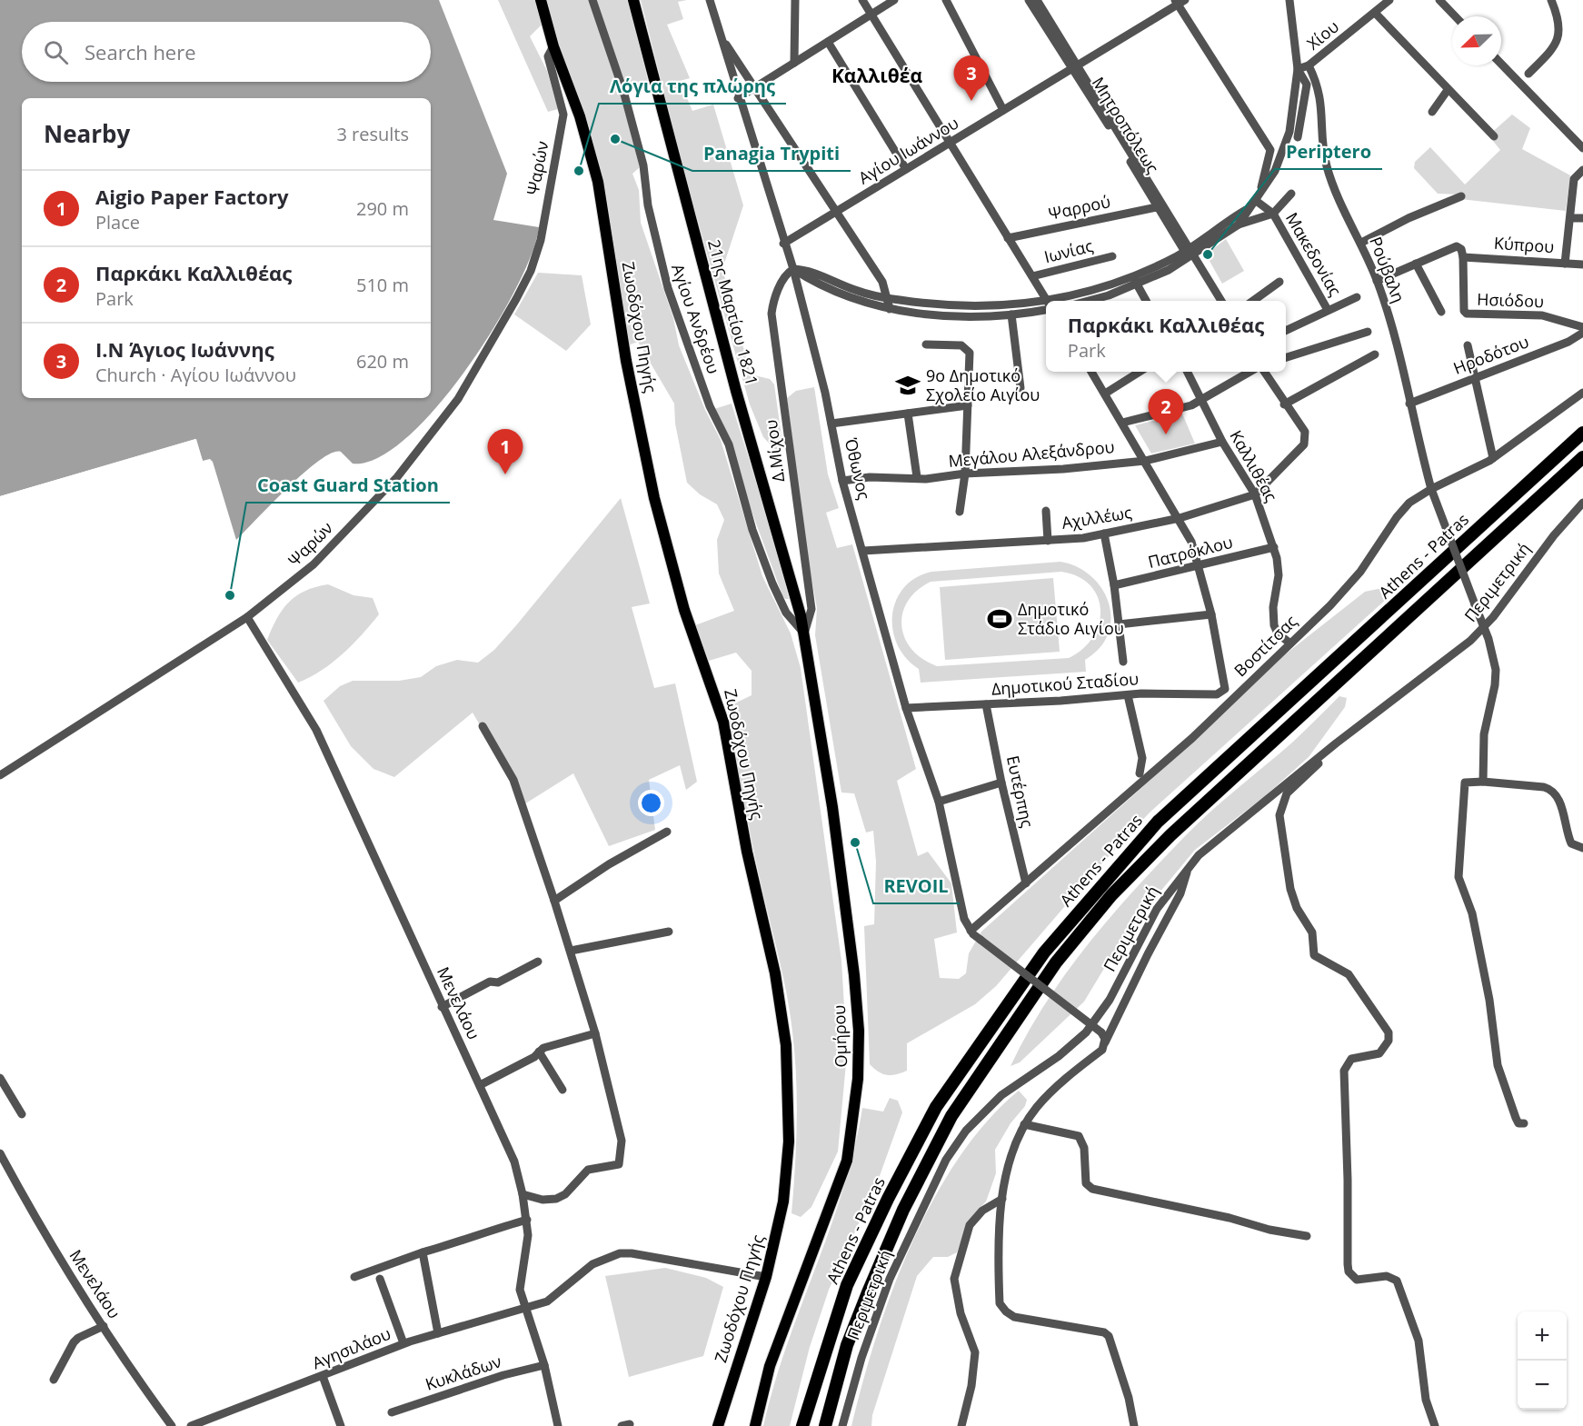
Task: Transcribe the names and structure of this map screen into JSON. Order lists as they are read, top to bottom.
{
  "streets": {
    "highway": ["Athens - Patras"],
    "main road": ["21ης Μαρτίου 1821", "Ζωοδόχου Πηγής", "Ομήρου"],
    "street": [
      "Χίου",
      "Μητροπόλεως",
      "Αγίου Ιωάννου",
      "Ψαρών",
      "Ψαρρού",
      "Κύπρου",
      "Ιωνίας",
      "Μακεδονίας",
      "Ρούβαλη",
      "Ησιόδου",
      "Αγίου Ανδρέου",
      "Ηροδότου",
      "Δ.Μίχου",
      "Μεγάλου Αλεξάνδρου",
      "Καλλιθέας",
      "Όθωνος",
      "Αχιλλέως",
      "Πατρόκλου",
      "Περιμετρική",
      "Βοστίτσας",
      "Δημοτικού Σταδίου",
      "Ευτέρπης",
      "Μενελάου",
      "Αγησιλάου",
      "Κυκλάδων"
    ]
  },
  "crossings": [
    ["Χίου", "Ρούβαλη"],
    ["Μητροπόλεως", "Αγίου Ιωάννου"],
    ["Μητροπόλεως", "Ψαρρού"],
    ["Αγίου Ιωάννου", "Όθωνος"],
    ["Ψαρών", "Ζωοδόχου Πηγής"],
    ["Ψαρών", "Μενελάου"],
    ["Κύπρου", "Ησιόδου"],
    ["Ρούβαλη", "Ηροδότου"],
    ["Ρούβαλη", "Περιμετρική"],
    ["Ρούβαλη", "Βοστίτσας"],
    ["21ης Μαρτίου 1821", "Αγίου Ανδρέου"],
    ["21ης Μαρτίου 1821", "Δ.Μίχου"],
    ["21ης Μαρτίου 1821", "Ομήρου"],
    ["Αγίου Ανδρέου", "Δ.Μίχου"],
    ["Αγίου Ανδρέου", "Ομήρου"],
    ["Ζωοδόχου Πηγής", "Αγησιλάου"],
    ["Δ.Μίχου", "Όθωνος"],
    ["Δ.Μίχου", "Ομήρου"],
    ["Μεγάλου Αλεξάνδρου", "Καλλιθέας"],
    ["Μεγάλου Αλεξάνδρου", "Όθωνος"],
    ["Καλλιθέας", "Αχιλλέως"],
    ["Καλλιθέας", "Πατρόκλου"],
    ["Καλλιθέας", "Βοστίτσας"],
    ["Όθωνος", "Αχιλλέως"],
    ["Όθωνος", "Βοστίτσας"],
    ["Όθωνος", "Δημοτικού Σταδίου"],
    ["Βοστίτσας", "Ευτέρπης"],
    ["Δημοτικού Σταδίου", "Ευτέρπης"],
    ["Μενελάου", "Αγησιλάου"],
    ["Μενελάου", "Κυκλάδων"]
  ],
  "districts": ["Καλλιθέα"],
  "places": {
    "other": [
      "Panagia Trypiti",
      "Λόγια της πλώρης",
      "Periptero",
      "Coast Guard Station",
      "REVOIL"
    ],
    "school or university": ["9ο Δημοτικό Σχολείο Αιγίου"],
    "sports": ["Δημοτικό Στάδιο Αιγίου"]
  },
  "north": "bottom left",
  "page": {
    "search": "Search here",
    "pins": ["3", "2", "1"],
    "heading": ["Nearby", "3 results"],
    "list": [
      {
        "mark": "1",
        "name": "Aigio Paper Factory",
        "note": "Place",
        "value": "290 m"
      },
      {
        "mark": "2",
        "name": "Παρκάκι Καλλιθέας",
        "note": "Park",
        "value": "510 m"
      },
      {
        "mark": "3",
        "name": "Ι.Ν Άγιος Ιωάννης",
        "note": "Church · Αγίου Ιωάννου",
        "value": "620 m"
      }
    ],
    "popup": ["Παρκάκι Καλλιθέας", "Park"],
    "map_buttons": ["+", "−"]
  }
}
